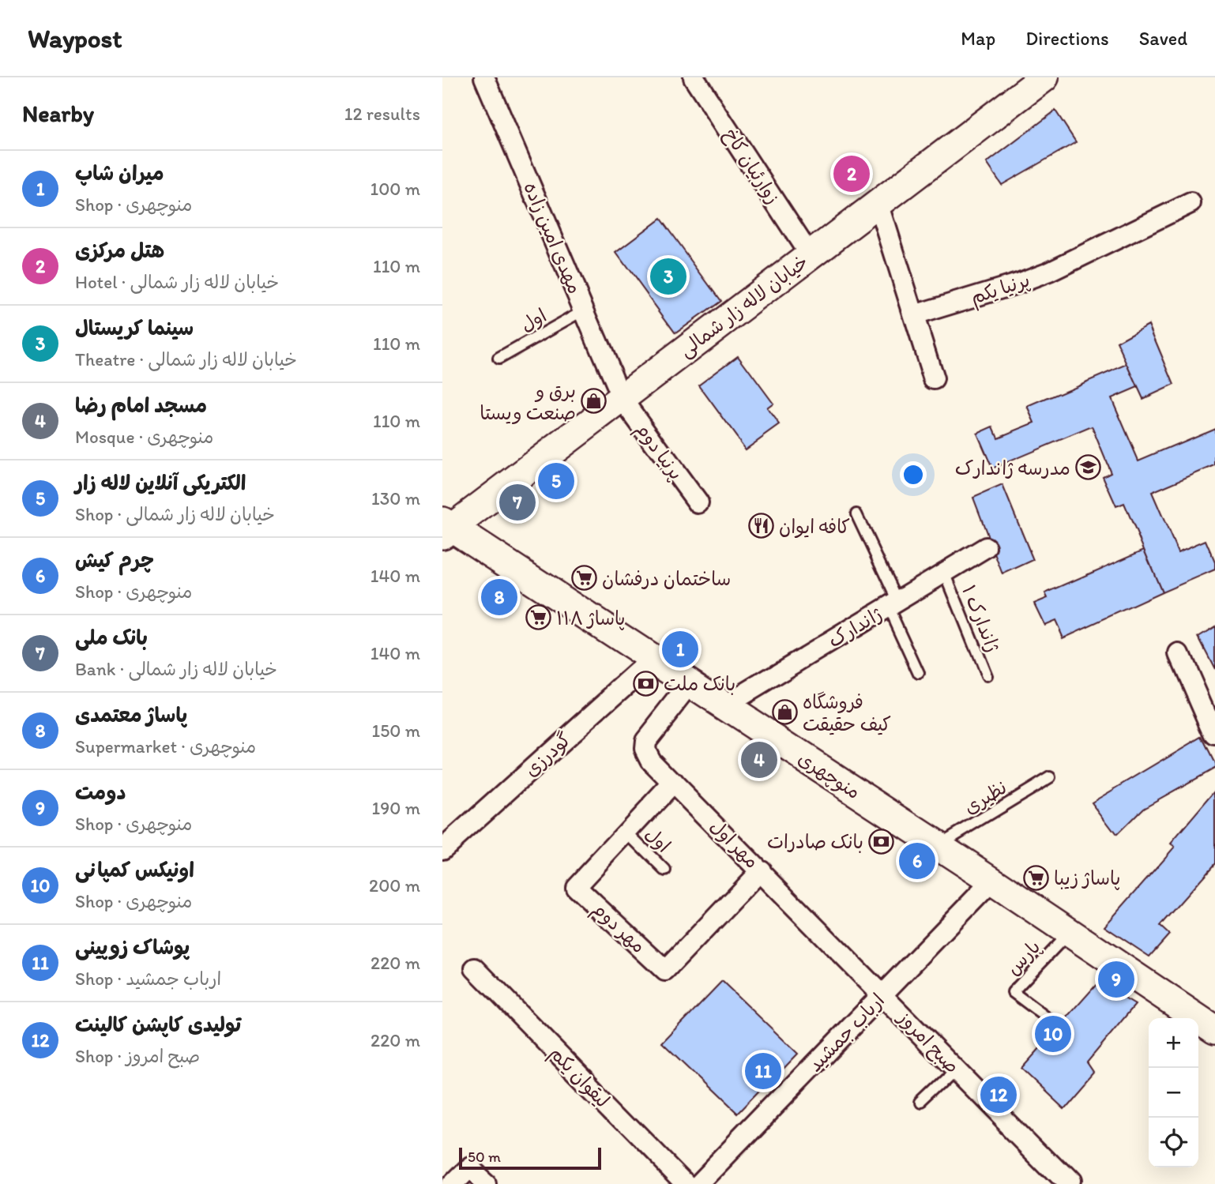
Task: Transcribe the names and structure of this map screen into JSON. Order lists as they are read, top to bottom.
{
  "streets": {
    "street": [
      "زوارئیان کاخ",
      "مهدی امین زاده",
      "پرنیا یکم",
      "خیابان لاله زار شمالی",
      "پرنیا دوم",
      "ژاندارک",
      "گودرزی",
      "منوچهری",
      "مهر اول",
      "مهر دوم",
      "ارباب جمشید",
      "صبح امروز",
      "لیقوان یکم"
    ],
    "lane": [
      "اول",
      "ژاندارک ۱",
      "نظیری",
      "پارس"
    ]
  },
  "crossings": [
    ["زوارئیان کاخ", "خیابان لاله زار شمالی"],
    ["مهدی امین زاده", "خیابان لاله زار شمالی"],
    ["مهدی امین زاده", "اول"],
    ["مهدی امین زاده", "پرنیا دوم"],
    ["خیابان لاله زار شمالی", "پرنیا دوم"],
    ["خیابان لاله زار شمالی", "منوچهری"],
    ["اول", "مهر دوم"],
    ["ژاندارک ۱", "ژاندارک"],
    ["ژاندارک", "منوچهری"],
    ["گودرزی", "منوچهری"],
    ["منوچهری", "نظیری"],
    ["منوچهری", "مهر اول"],
    ["منوچهری", "پارس"],
    ["منوچهری", "ارباب جمشید"],
    ["مهر اول", "مهر دوم"],
    ["مهر اول", "ارباب جمشید"],
    ["مهر اول", "صبح امروز"],
    ["ارباب جمشید", "صبح امروز"]
  ],
  "places": {
    "shop": ["برق و صنعت ویستا", "فروشگاه کیف حقیقت"],
    "school or university": ["مدرسه ژاندارک"],
    "restaurant": ["کافه ایوان"],
    "supermarket": ["ساختمان درفشان", "پاساژ ۱۱۸", "پاساژ زیبا"],
    "bank": ["بانک ملت", "بانک صادرات"]
  },
  "scale_bar": "50 m",
  "page": {
    "header": "Waypost",
    "nav": ["Map", "Directions", "Saved"],
    "heading": ["Nearby", "12 results"],
    "list": [
      {
        "mark": "1",
        "name": "میران شاپ",
        "note": "Shop · منوچهری",
        "value": "100 m"
      },
      {
        "mark": "2",
        "name": "هتل مرکزی",
        "note": "Hotel · خیابان لاله زار شمالی",
        "value": "110 m"
      },
      {
        "mark": "3",
        "name": "سینما کریستال",
        "note": "Theatre · خیابان لاله زار شمالی",
        "value": "110 m"
      },
      {
        "mark": "4",
        "name": "مسجد امام رضا",
        "note": "Mosque · منوچهری",
        "value": "110 m"
      },
      {
        "mark": "5",
        "name": "الکتریکی آنلاین لاله زار",
        "note": "Shop · خیابان لاله زار شمالی",
        "value": "130 m"
      },
      {
        "mark": "6",
        "name": "چرم کیش",
        "note": "Shop · منوچهری",
        "value": "140 m"
      },
      {
        "mark": "7",
        "name": "بانک ملی",
        "note": "Bank · خیابان لاله زار شمالی",
        "value": "140 m"
      },
      {
        "mark": "8",
        "name": "پاساژ معتمدی",
        "note": "Supermarket · منوچهری",
        "value": "150 m"
      },
      {
        "mark": "9",
        "name": "دومت",
        "note": "Shop · منوچهری",
        "value": "190 m"
      },
      {
        "mark": "10",
        "name": "اونیکس کمپانی",
        "note": "Shop · منوچهری",
        "value": "200 m"
      },
      {
        "mark": "11",
        "name": "پوشاک زوپینی",
        "note": "Shop · ارباب جمشید",
        "value": "220 m"
      },
      {
        "mark": "12",
        "name": "تولیدی کاپشن کالینت",
        "note": "Shop · صبح امروز",
        "value": "220 m"
      }
    ],
    "pins": [
      "2",
      "3",
      "5",
      "7",
      "8",
      "1",
      "4",
      "6",
      "9",
      "10",
      "11",
      "12"
    ],
    "map_buttons": ["+", "−"],
    "scale": "50 m"
  }
}
